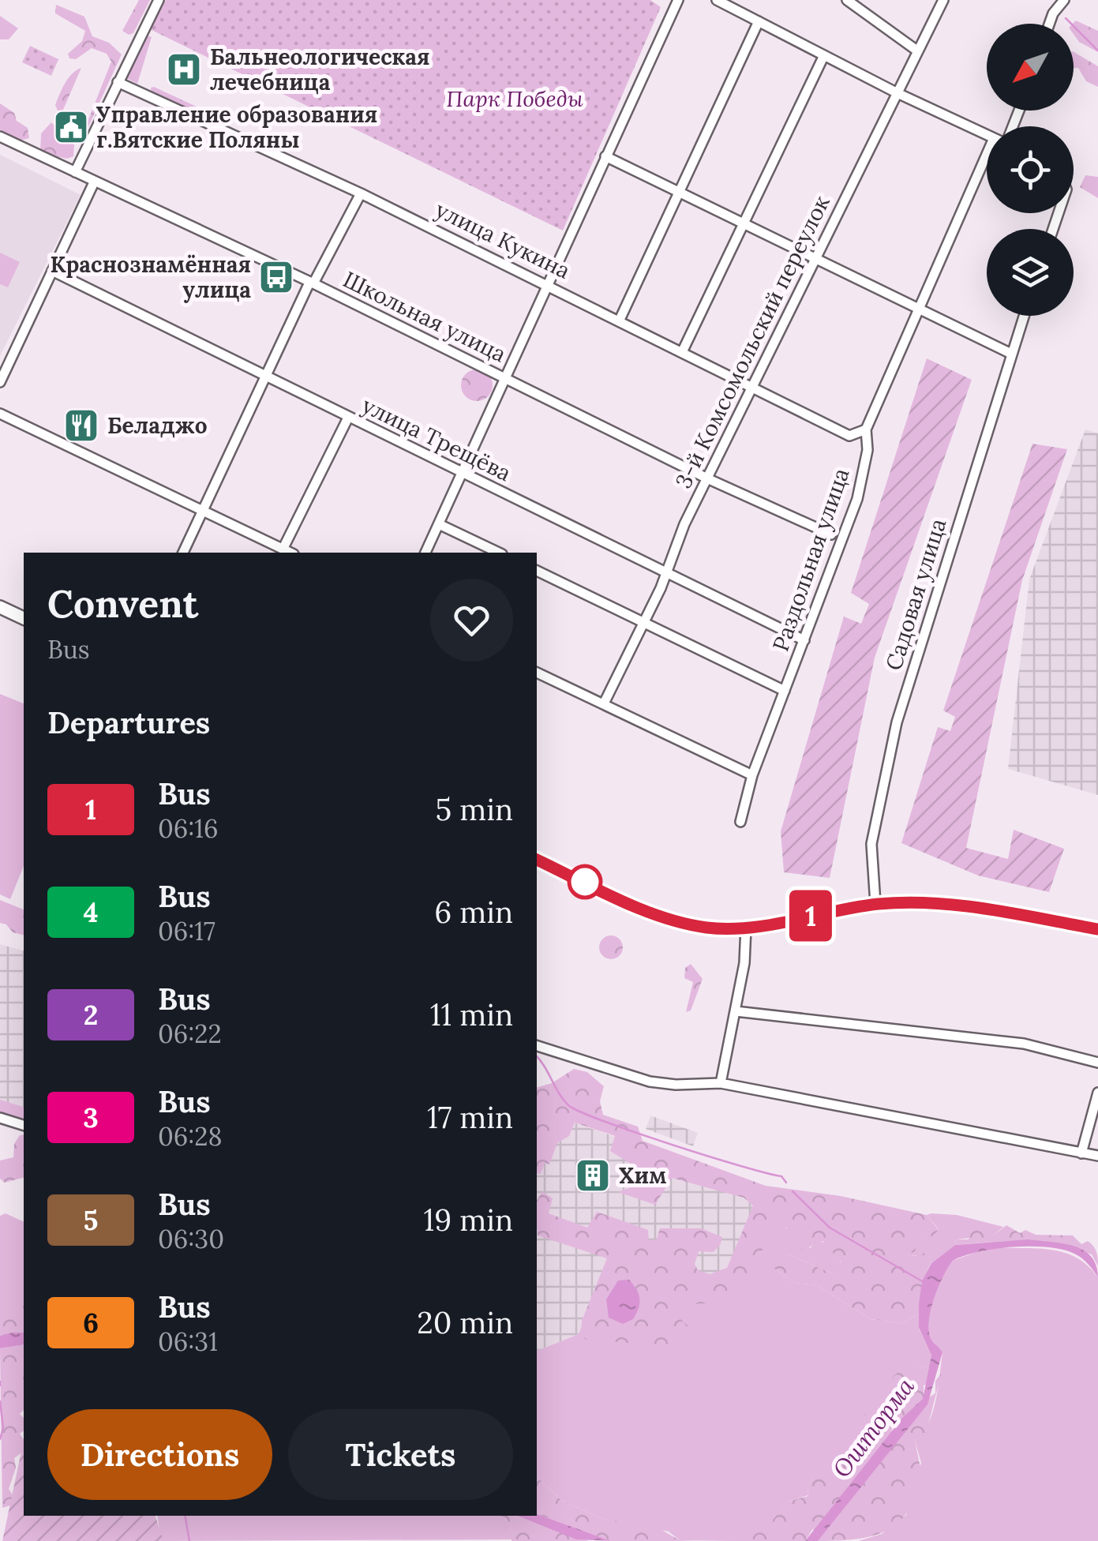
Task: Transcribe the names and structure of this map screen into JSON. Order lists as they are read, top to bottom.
{
  "streets": {
    "street": [
      "улица Кукина",
      "Школьная улица",
      "3-й Комсомольский переулок",
      "улица Трещёва",
      "Раздольная улица",
      "Садовая улица"
    ]
  },
  "crossings": [
    ["улица Кукина", "3-й Комсомольский переулок"],
    ["улица Кукина", "Раздольная улица"],
    ["Школьная улица", "3-й Комсомольский переулок"],
    ["3-й Комсомольский переулок", "улица Трещёва"],
    ["улица Трещёва", "Раздольная улица"]
  ],
  "water": ["Ошторма"],
  "parks": ["Парк Победы"],
  "places": {
    "hospital": ["Бальнеологическая лечебница"],
    "public building": ["Управление образования г.Вятские Поляны"],
    "bus stop": ["Краснознамённая улица"],
    "restaurant": ["Беладжо"],
    "building": ["Хим"]
  },
  "lines": ["bus line 1"],
  "north": "bottom left",
  "page": {
    "on_map": "1",
    "heading": [
      ["Convent", "Bus"],
      "Departures"
    ],
    "list": [
      {
        "mark": "1",
        "name": "Bus",
        "note": "06:16",
        "value": "5 min"
      },
      {
        "mark": "4",
        "name": "Bus",
        "note": "06:17",
        "value": "6 min"
      },
      {
        "mark": "2",
        "name": "Bus",
        "note": "06:22",
        "value": "11 min"
      },
      {
        "mark": "3",
        "name": "Bus",
        "note": "06:28",
        "value": "17 min"
      },
      {
        "mark": "5",
        "name": "Bus",
        "note": "06:30",
        "value": "19 min"
      },
      {
        "mark": "6",
        "name": "Bus",
        "note": "06:31",
        "value": "20 min"
      }
    ],
    "buttons": ["Directions", "Tickets"]
  }
}
